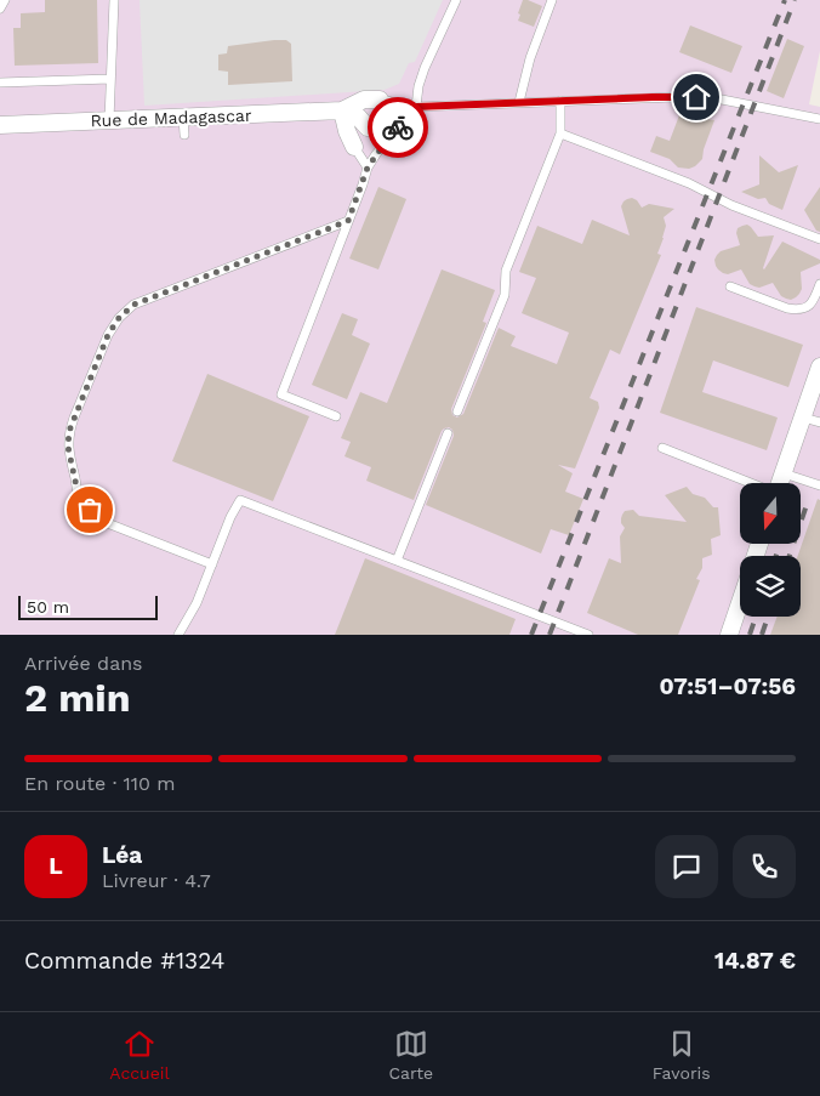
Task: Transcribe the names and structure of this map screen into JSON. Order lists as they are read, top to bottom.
{
  "streets": {
    "street": ["Rue de Madagascar"]
  },
  "scale_bar": "50 m",
  "north": "bottom",
  "page": {
    "scale": "50 m",
    "heading": ["2 min", "Arrivée dans", "07:51–07:56"],
    "panel": [
      "Léa",
      "Livreur · 4.7",
      "Commande #1324",
      "14.87 €"
    ],
    "bar": "En route · 110 m",
    "round": "L",
    "tabs": ["Accueil", "Carte", "Favoris"]
  }
}
